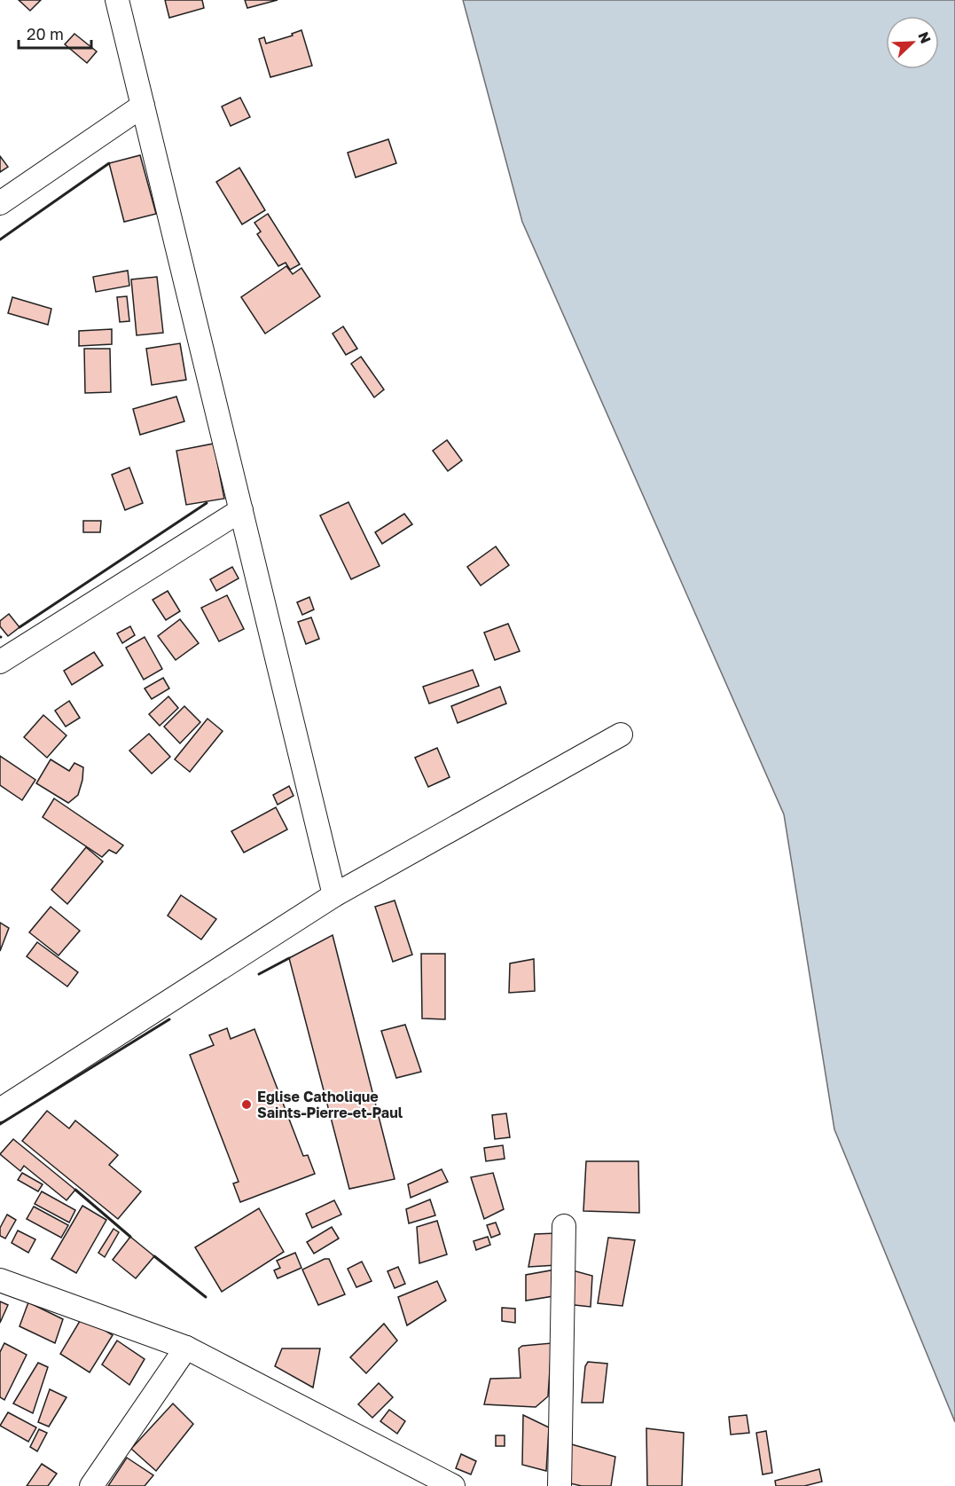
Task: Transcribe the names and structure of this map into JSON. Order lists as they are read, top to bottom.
{
  "places": ["Eglise Catholique Saints-Pierre-et-Paul"],
  "scale_bar": "20 m",
  "north": "top right"
}
